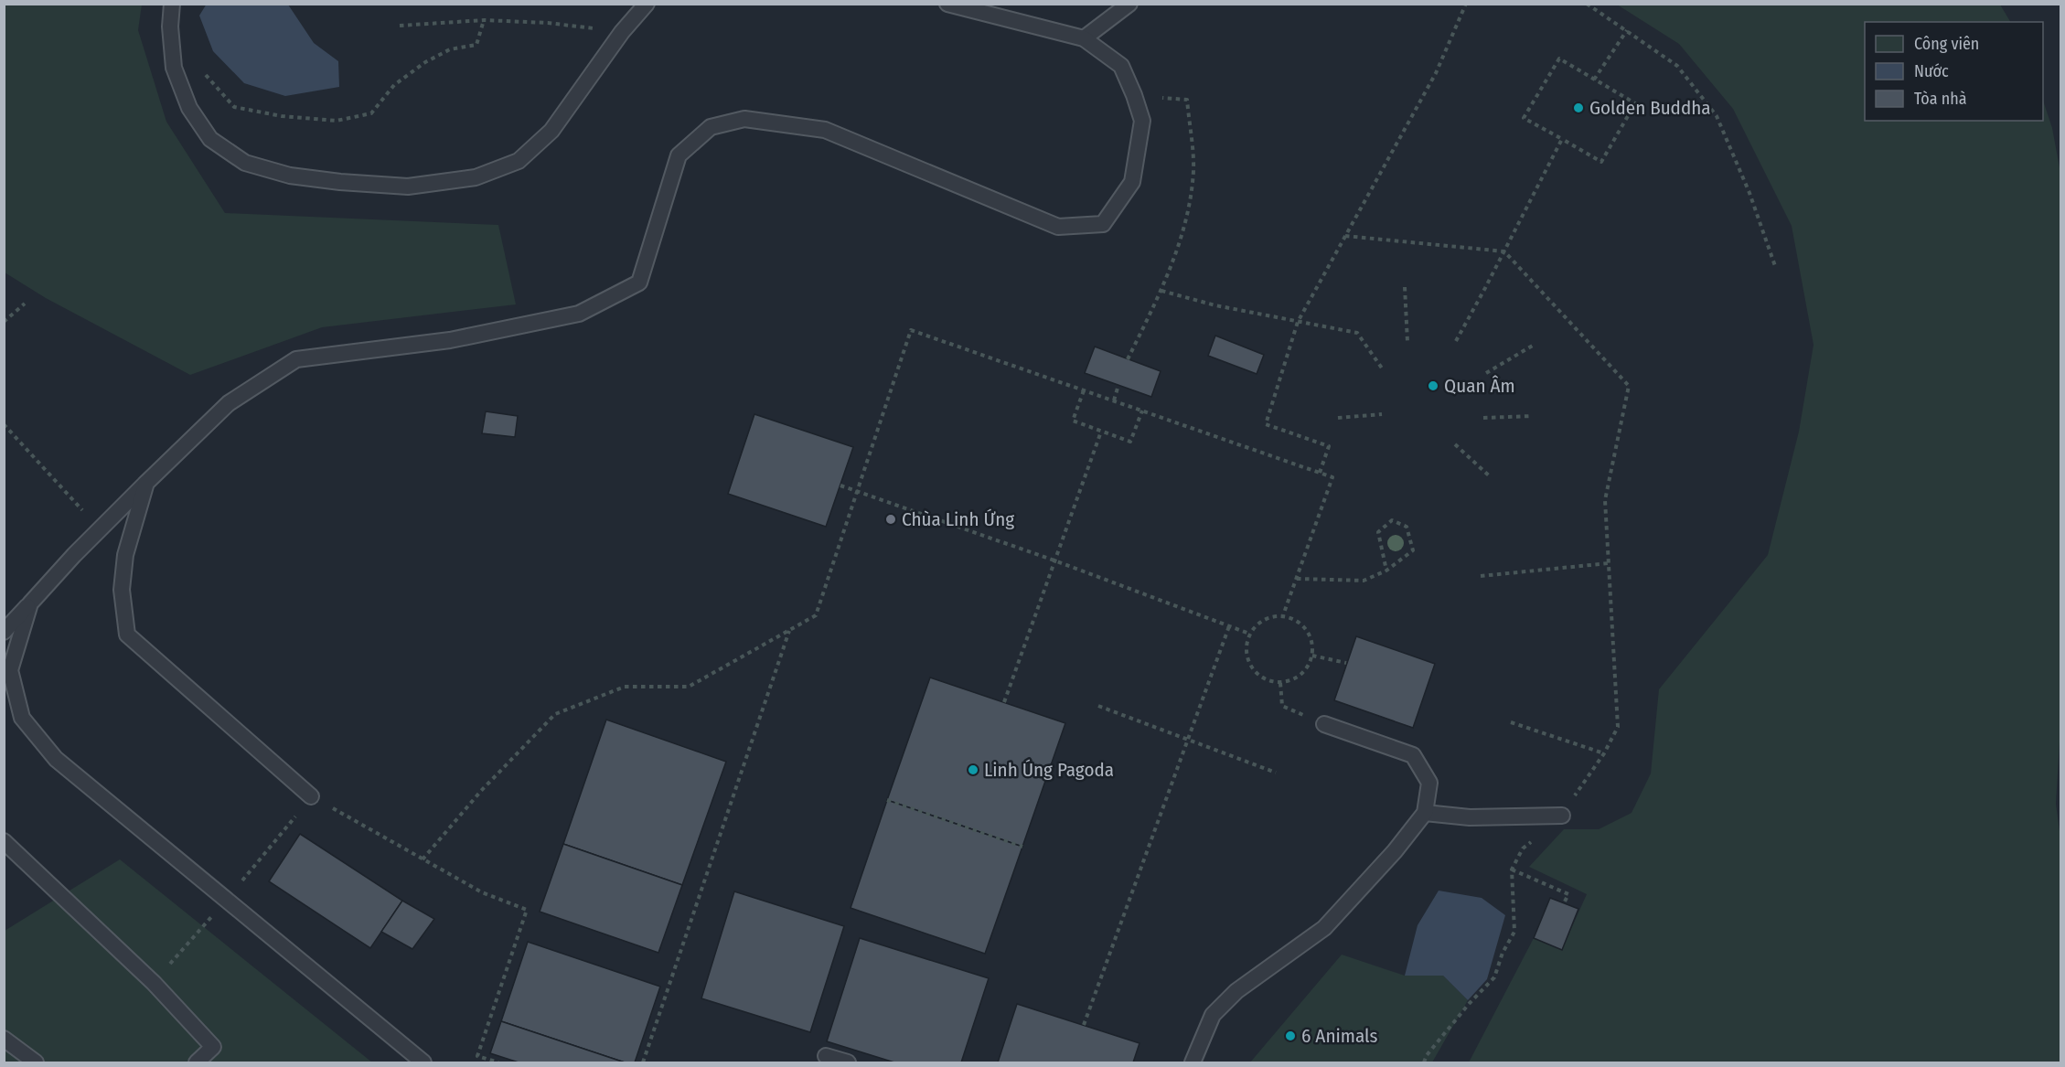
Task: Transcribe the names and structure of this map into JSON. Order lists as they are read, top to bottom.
{
  "places": [
    "Golden Buddha",
    "Quan Âm",
    "Chùa Linh Ứng",
    "Linh Úng Pagoda",
    "6 Animals"
  ],
  "legend": ["Công viên", "Nước", "Tòa nhà"]
}
